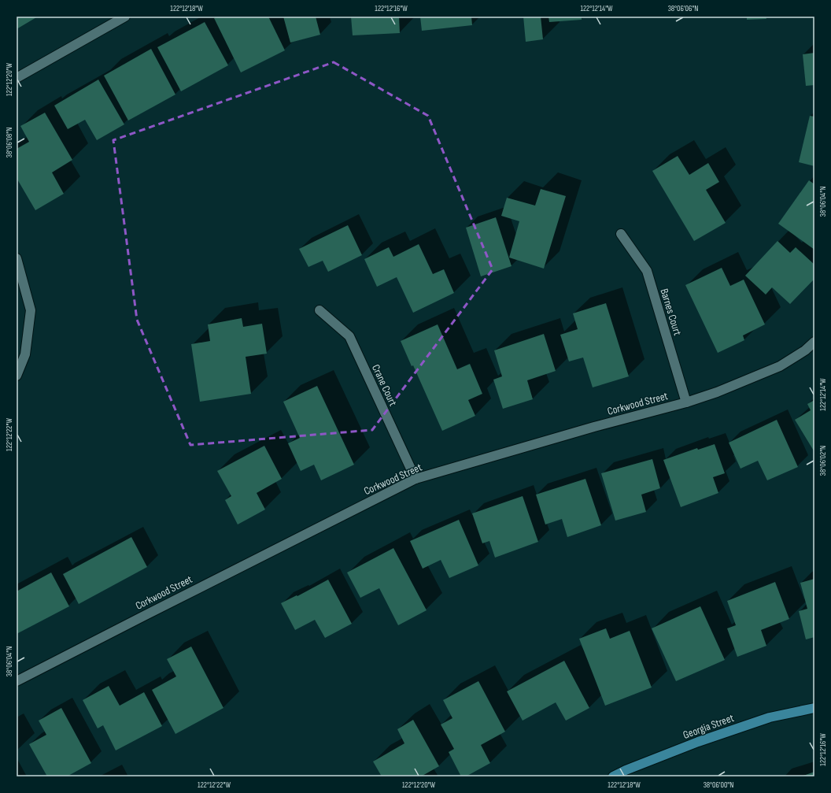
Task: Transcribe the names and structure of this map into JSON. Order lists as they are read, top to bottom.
{
  "streets": {
    "main road": ["Georgia Street"],
    "street": ["Barnes Court", "Crane Court", "Corkwood Street"]
  },
  "crossings": [
    ["Barnes Court", "Corkwood Street"],
    ["Crane Court", "Corkwood Street"]
  ],
  "coordinates": [
    "122°12'18\"W",
    "122°12'16\"W",
    "122°12'14\"W",
    "38°06'06\"N",
    "122°12'20\"W",
    "38°06'08\"N",
    "38°06'04\"N",
    "122°12'22\"W",
    "38°06'02\"N",
    "38°06'00\"N"
  ]
}
